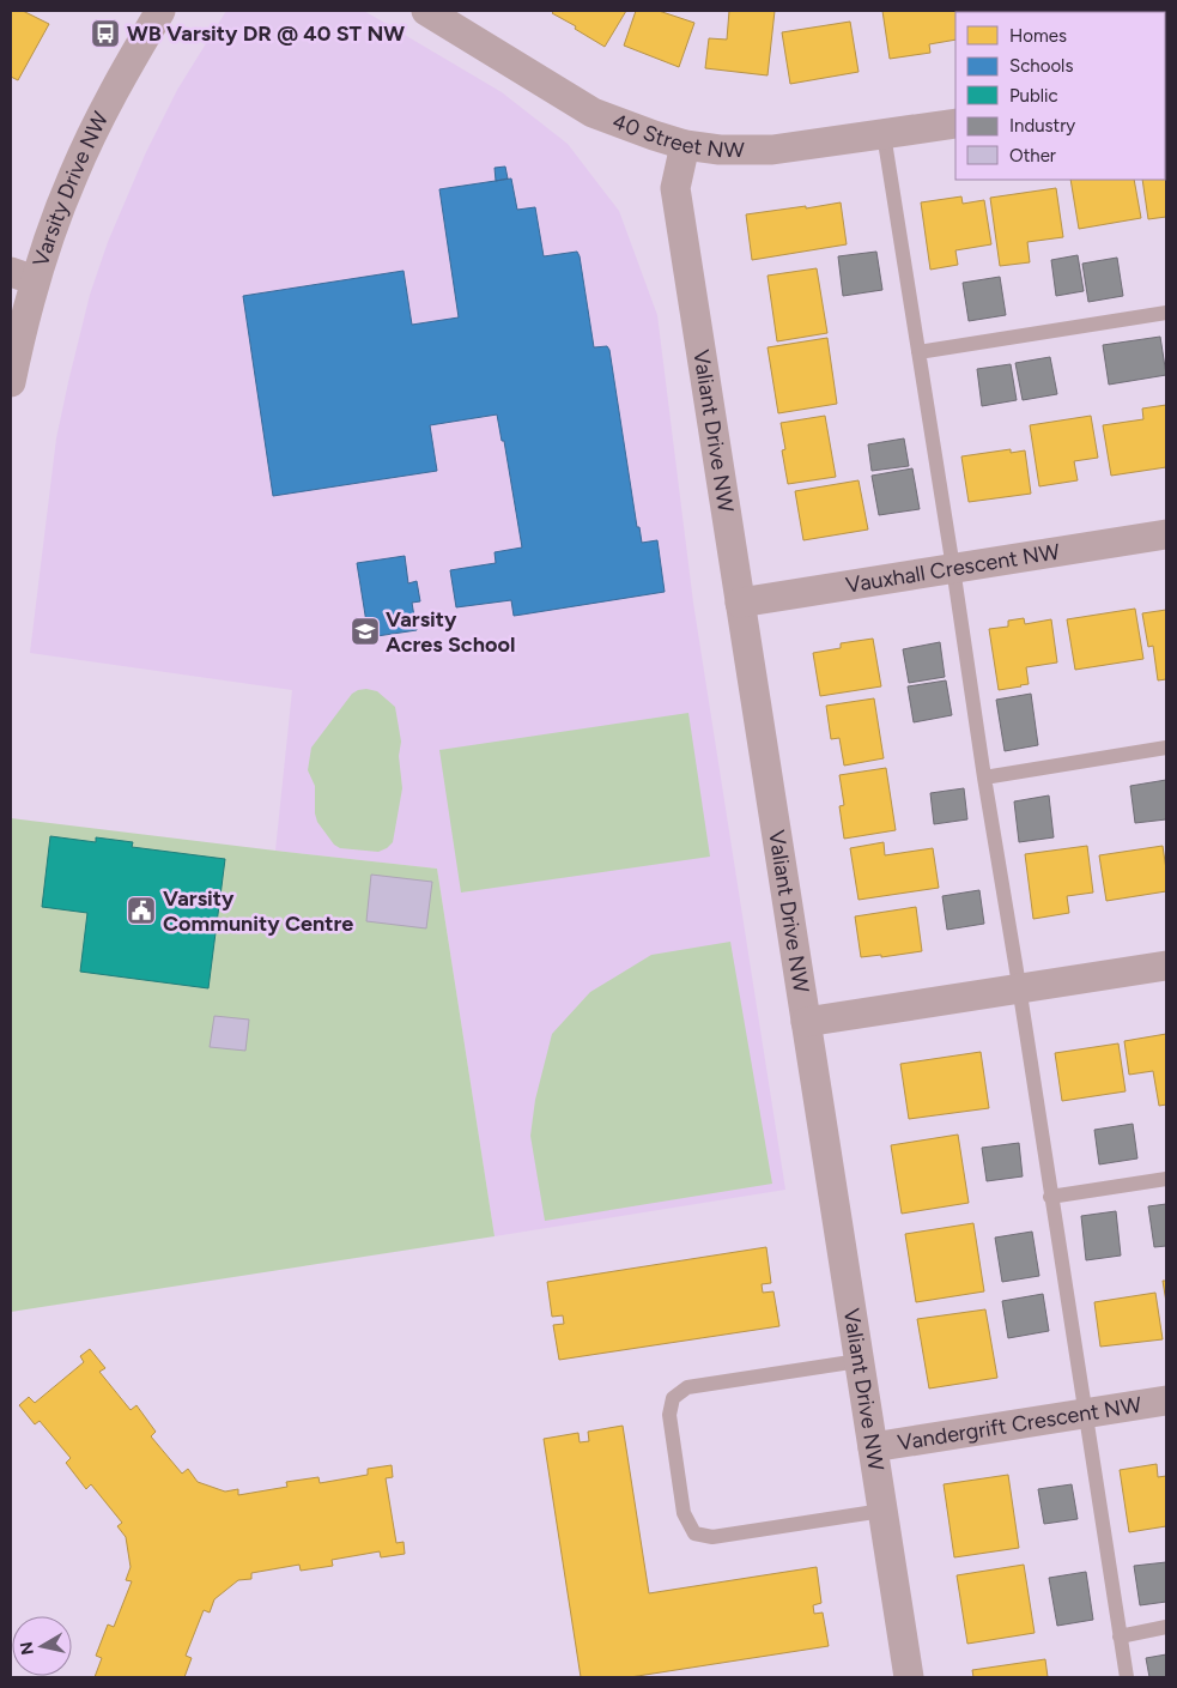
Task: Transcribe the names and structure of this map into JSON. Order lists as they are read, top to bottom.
{
  "streets": {
    "street": [
      "40 Street NW",
      "Varsity Drive NW",
      "Valiant Drive NW",
      "Vauxhall Crescent NW",
      "Vandergrift Crescent NW"
    ]
  },
  "crossings": [
    ["40 Street NW", "Valiant Drive NW"],
    ["Valiant Drive NW", "Vauxhall Crescent NW"],
    ["Valiant Drive NW", "Vandergrift Crescent NW"]
  ],
  "places": {
    "bus stop": ["WB Varsity DR @ 40 ST NW"],
    "school or university": ["Varsity Acres School"],
    "public building": ["Varsity Community Centre"]
  },
  "legend": [
    "Homes",
    "Schools",
    "Public",
    "Industry",
    "Other"
  ],
  "north": "left"
}
